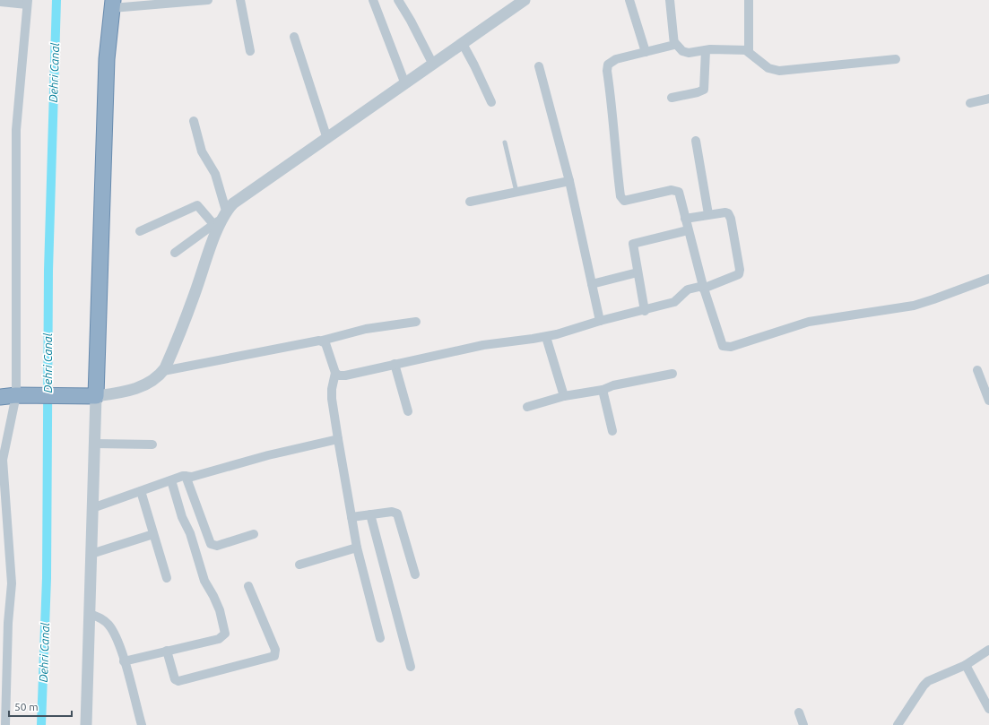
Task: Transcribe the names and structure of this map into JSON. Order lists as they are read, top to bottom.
{
  "water": ["Dehri Canal"],
  "scale_bar": "50 m"
}
